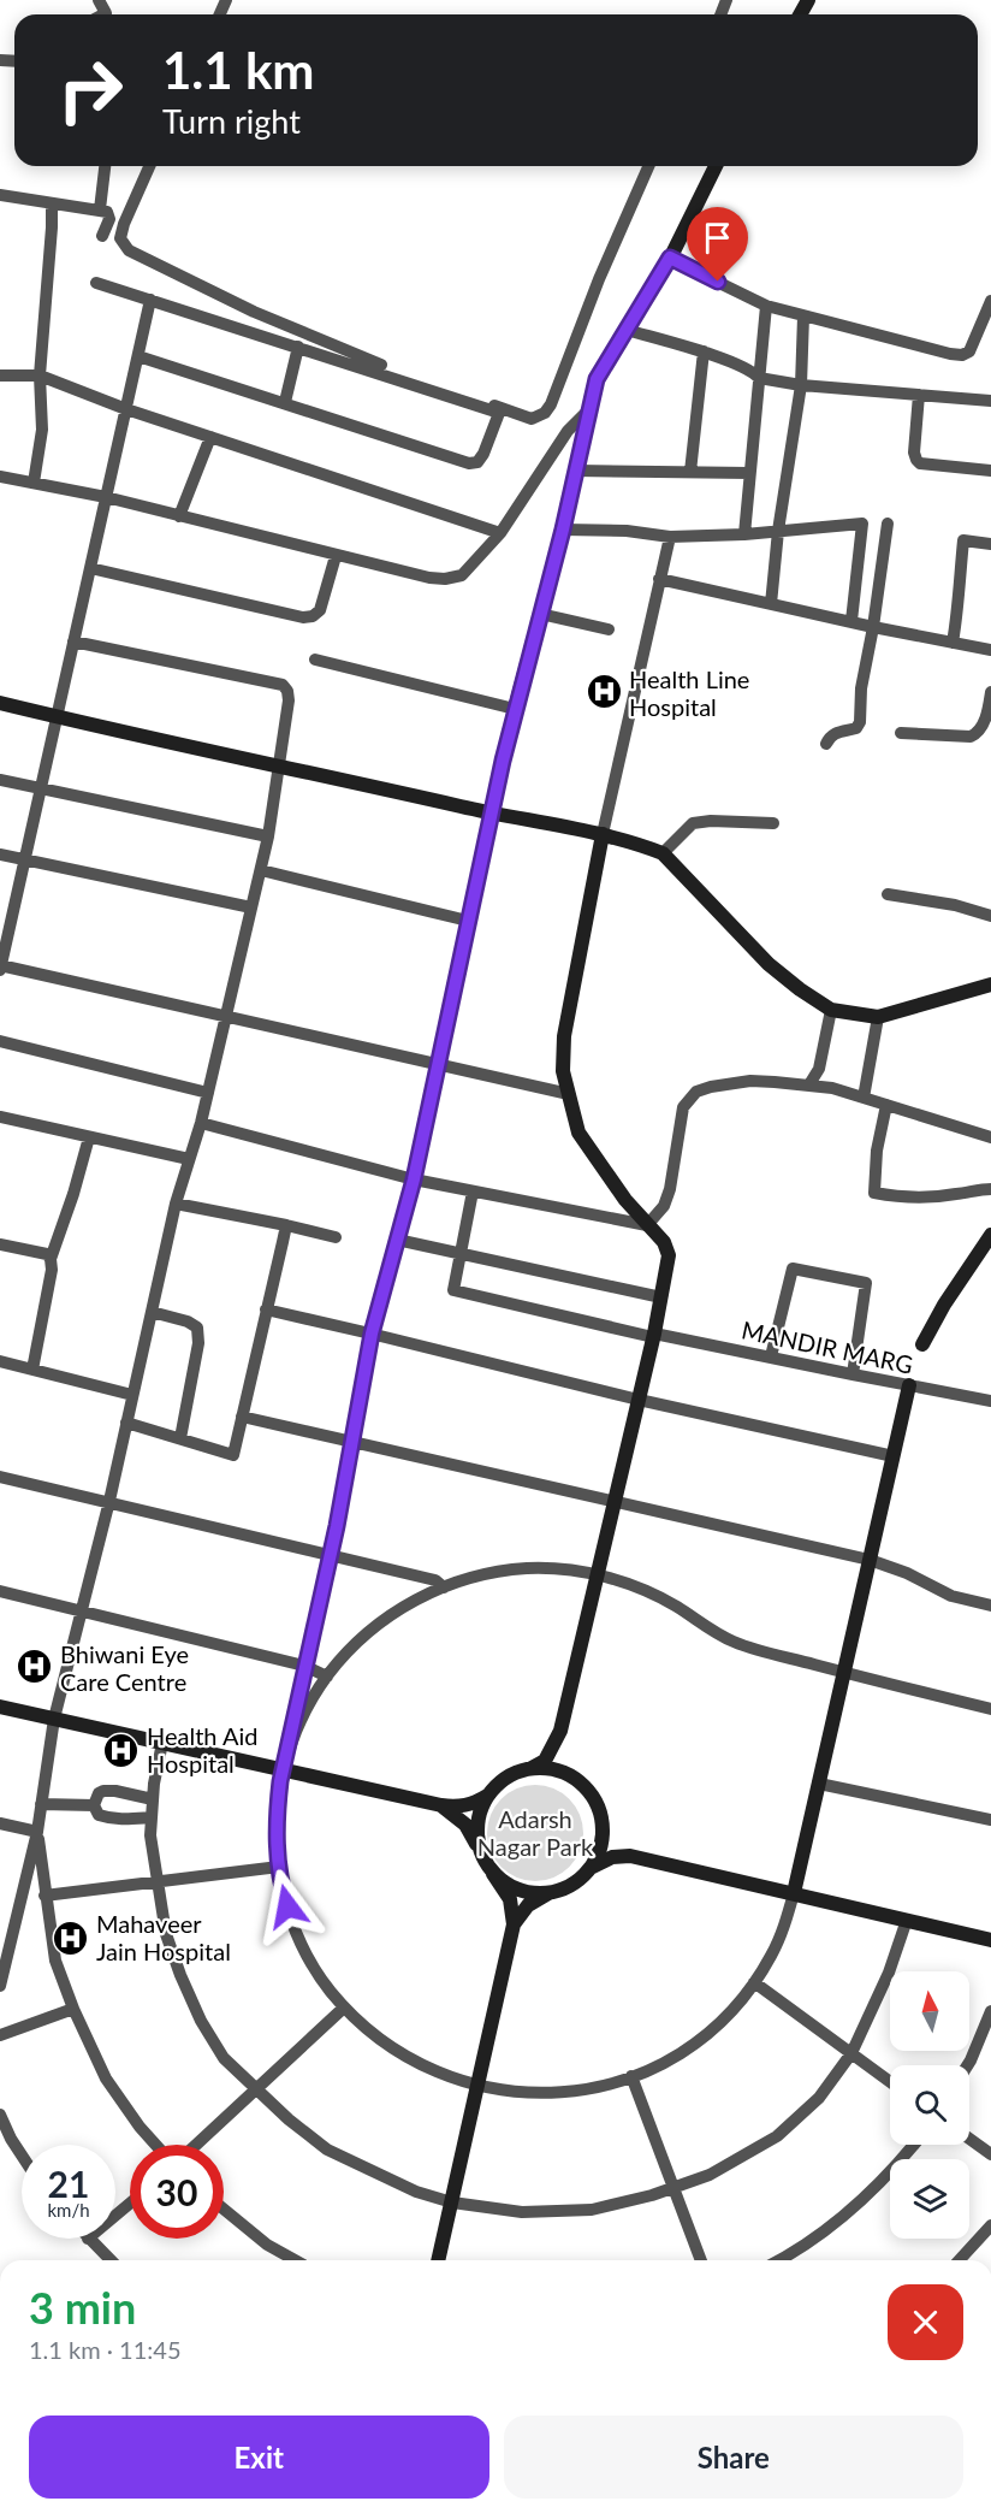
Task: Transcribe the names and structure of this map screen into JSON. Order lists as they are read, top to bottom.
{
  "streets": {
    "street": ["MANDIR MARG"]
  },
  "parks": ["Adarsh Nagar Park"],
  "places": {
    "hospital": [
      "Health Line Hospital",
      "Bhiwani Eye Care Centre",
      "Health Aid Hospital",
      "Mahaveer Jain Hospital"
    ]
  },
  "north": "top",
  "page": {
    "turn": ["1.1 km", "Turn right"],
    "speed": "21 km/h",
    "limit": "30",
    "heading": ["3 min", "1.1 km · 11:45"],
    "buttons": ["Exit", "Share"]
  }
}
